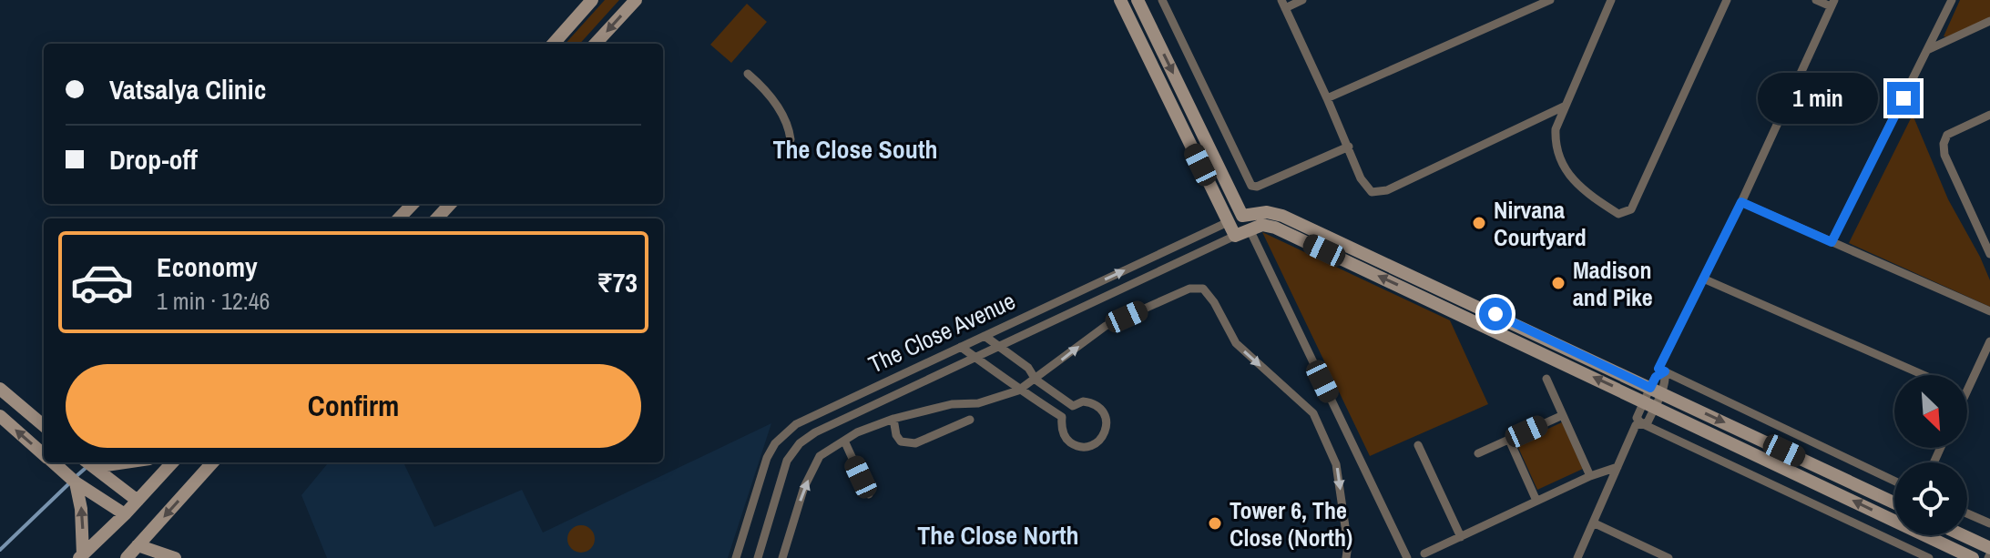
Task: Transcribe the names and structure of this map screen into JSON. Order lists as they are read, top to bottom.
{
  "streets": {
    "street": ["The Close Avenue"]
  },
  "districts": ["The Close South", "The Close North"],
  "places": ["Nirvana Courtyard", "Madison and Pike", "Tower 6, The Close (North)"],
  "north": "bottom right",
  "page": {
    "banner": ["Vatsalya Clinic", "Drop-off"],
    "bubble": "1 min",
    "list": [
      {
        "name": "Economy",
        "note": "1 min · 12:46",
        "value": "₹73"
      }
    ],
    "buttons": "Confirm"
  }
}
